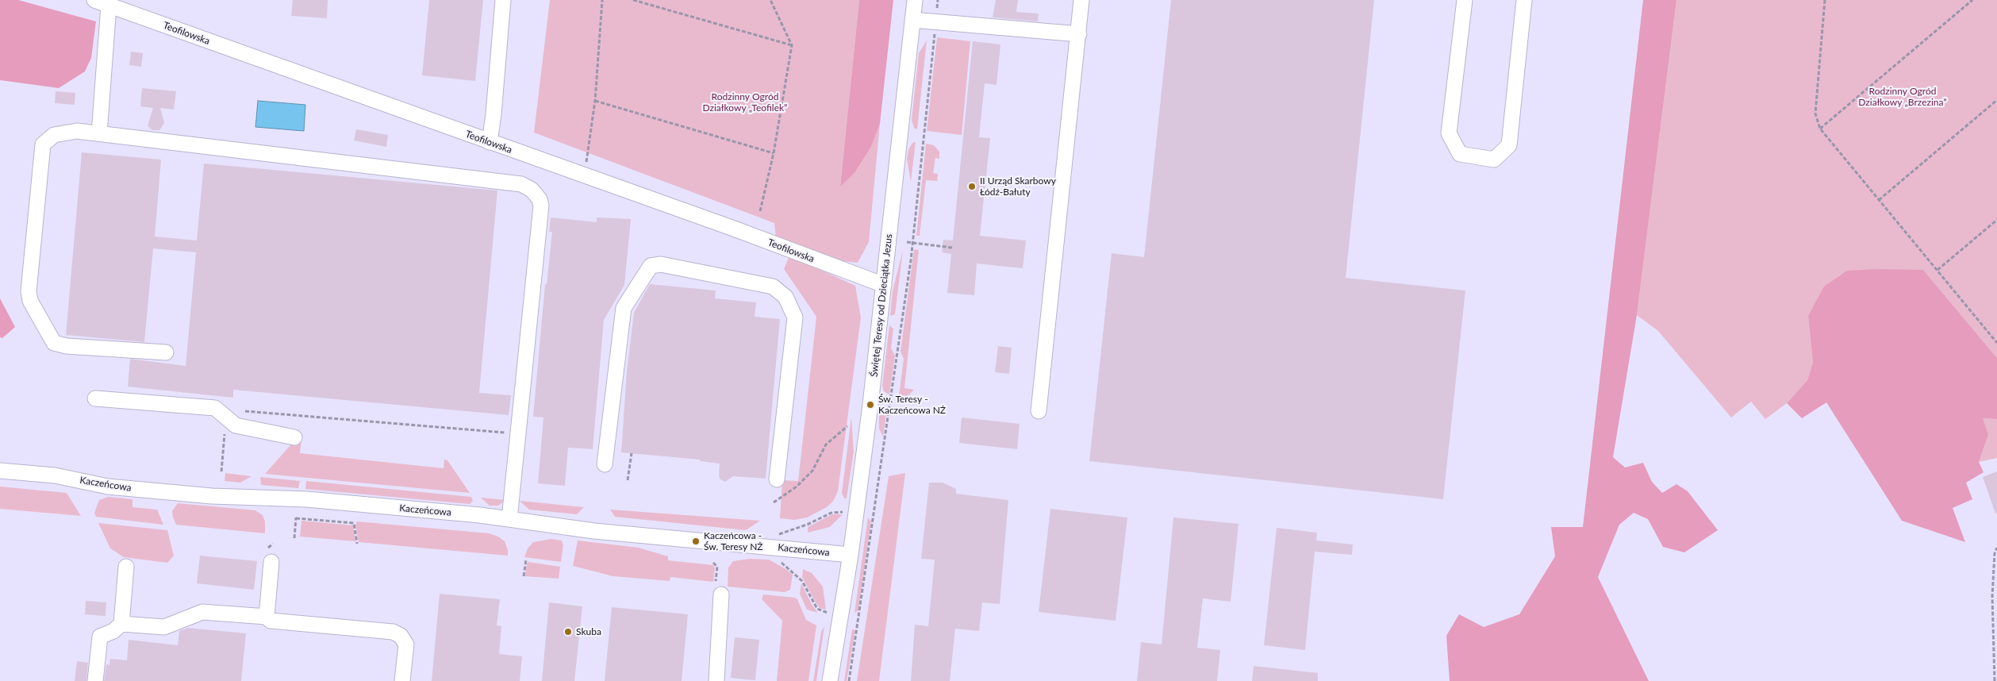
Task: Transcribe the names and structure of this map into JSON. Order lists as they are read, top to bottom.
{
  "streets": {
    "street": ["Teofilowska", "Świętej Teresy od Dzieciątka Jezus", "Kaczeńcowa"]
  },
  "crossings": [
    ["Teofilowska", "Świętej Teresy od Dzieciątka Jezus"],
    ["Świętej Teresy od Dzieciątka Jezus", "Kaczeńcowa"]
  ],
  "parks": ["Rodzinny Ogród Działkowy „Brzezina”", "Rodzinny Ogród Działkowy „Teofilek”"],
  "places": [
    "II Urząd Skarbowy Łódź-Bałuty",
    "Św. Teresy - Kaczeńcowa NŻ",
    "Kaczeńcowa - Św. Teresy NŻ",
    "Skuba"
  ]
}
